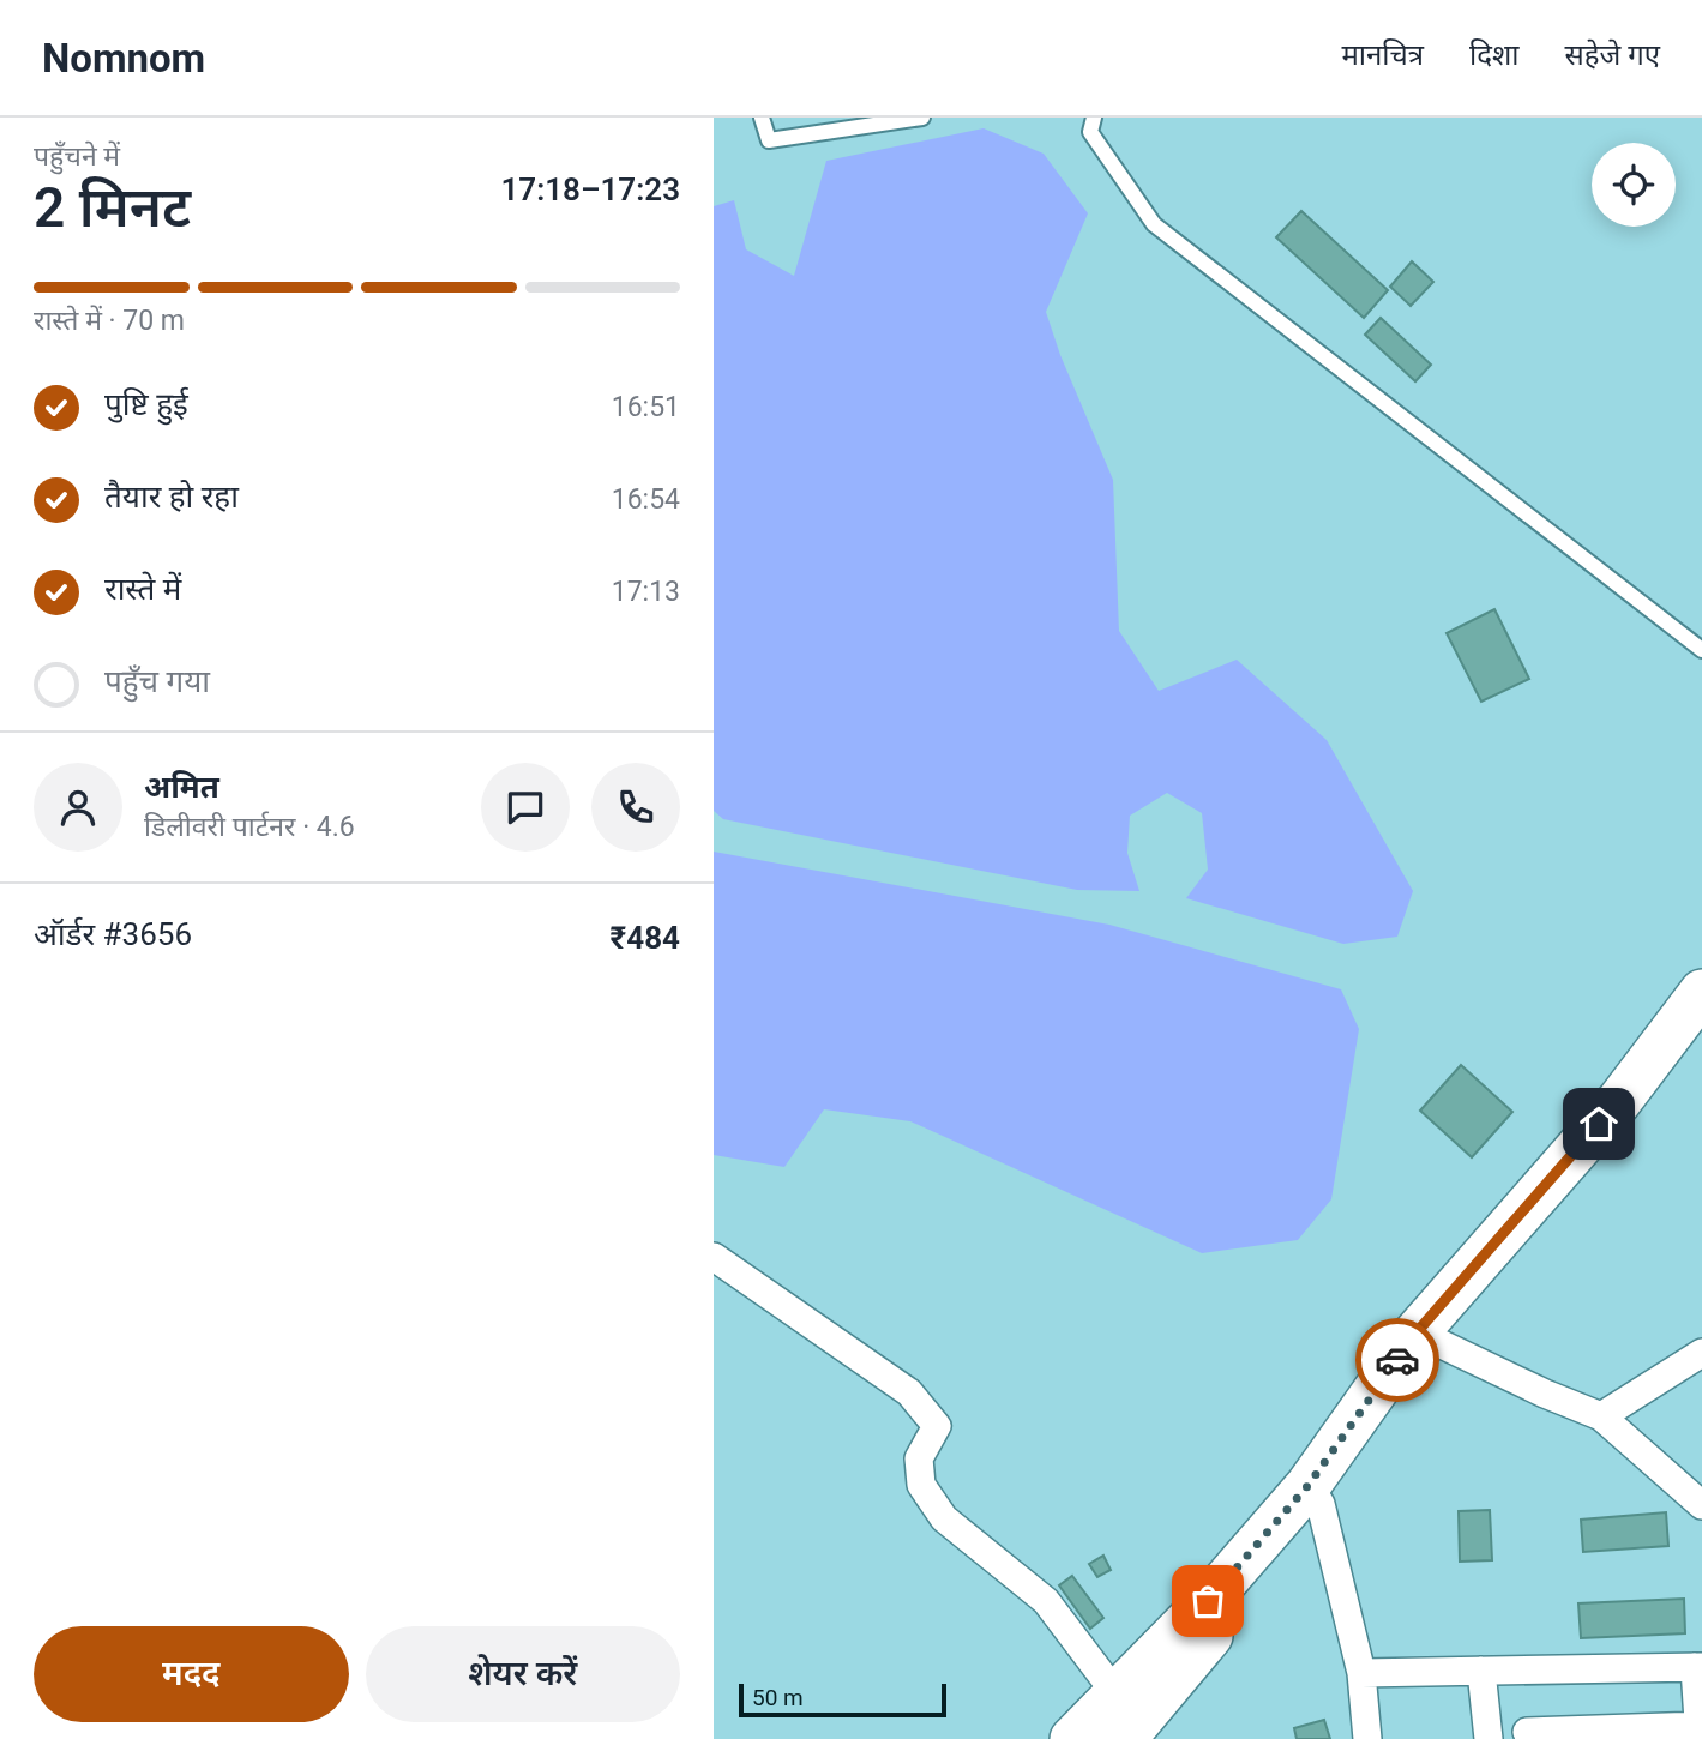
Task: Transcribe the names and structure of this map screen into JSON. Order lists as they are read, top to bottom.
{
  "scale_bar": "50 m",
  "page": {
    "header": "Nomnom",
    "nav": ["मानचित्र", "दिशा", "सहेजे गए"],
    "heading": ["2 मिनट", "पहुँचने में", "17:18–17:23"],
    "panel": [
      "अमित",
      "डिलीवरी पार्टनर · 4.6",
      "ऑर्डर #3656",
      "₹484"
    ],
    "bar": "रास्ते में · 70 m",
    "list": [
      ["पुष्टि हुई", "16:51"],
      ["तैयार हो रहा", "16:54"],
      ["रास्ते में", "17:13"],
      "पहुँच गया"
    ],
    "buttons": ["मदद", "शेयर करें"],
    "scale": "50 m"
  }
}
